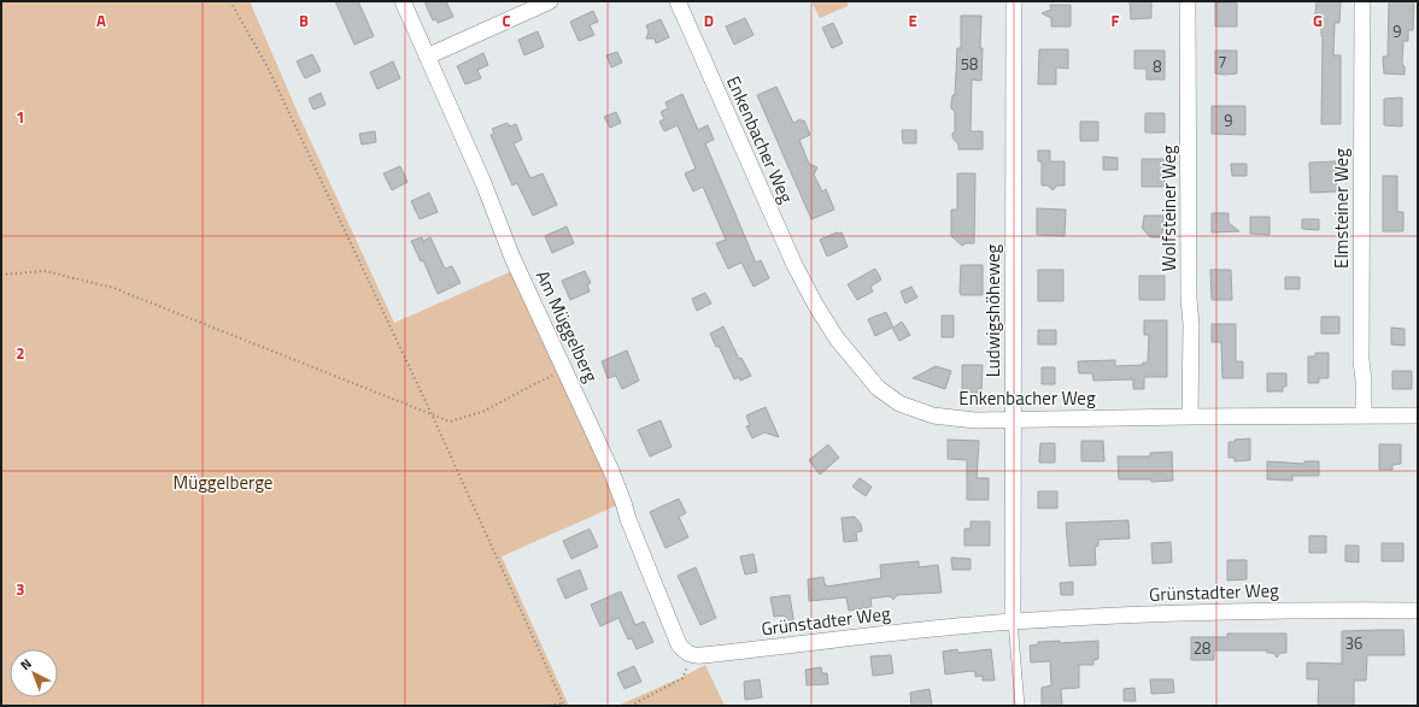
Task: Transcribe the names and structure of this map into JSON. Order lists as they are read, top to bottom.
{
  "streets": {
    "street": [
      "Enkenbacher Weg",
      "Wolfsteiner Weg",
      "Elmsteiner Weg",
      "Ludwigshöheweg",
      "Am Müggelberg",
      "Grünstadter Weg"
    ]
  },
  "crossings": [
    ["Enkenbacher Weg", "Wolfsteiner Weg"],
    ["Enkenbacher Weg", "Elmsteiner Weg"],
    ["Enkenbacher Weg", "Ludwigshöheweg"],
    ["Ludwigshöheweg", "Grünstadter Weg"],
    ["Am Müggelberg", "Grünstadter Weg"]
  ],
  "parks": ["Müggelberge"],
  "house_numbers": [
    "9",
    "7",
    "58",
    "8",
    "9",
    "36",
    "28"
  ],
  "north": "top left",
  "grid": {
    "columns": [
      "A",
      "B",
      "C",
      "D",
      "E",
      "F",
      "G"
    ],
    "rows": ["1", "2", "3"]
  }
}
